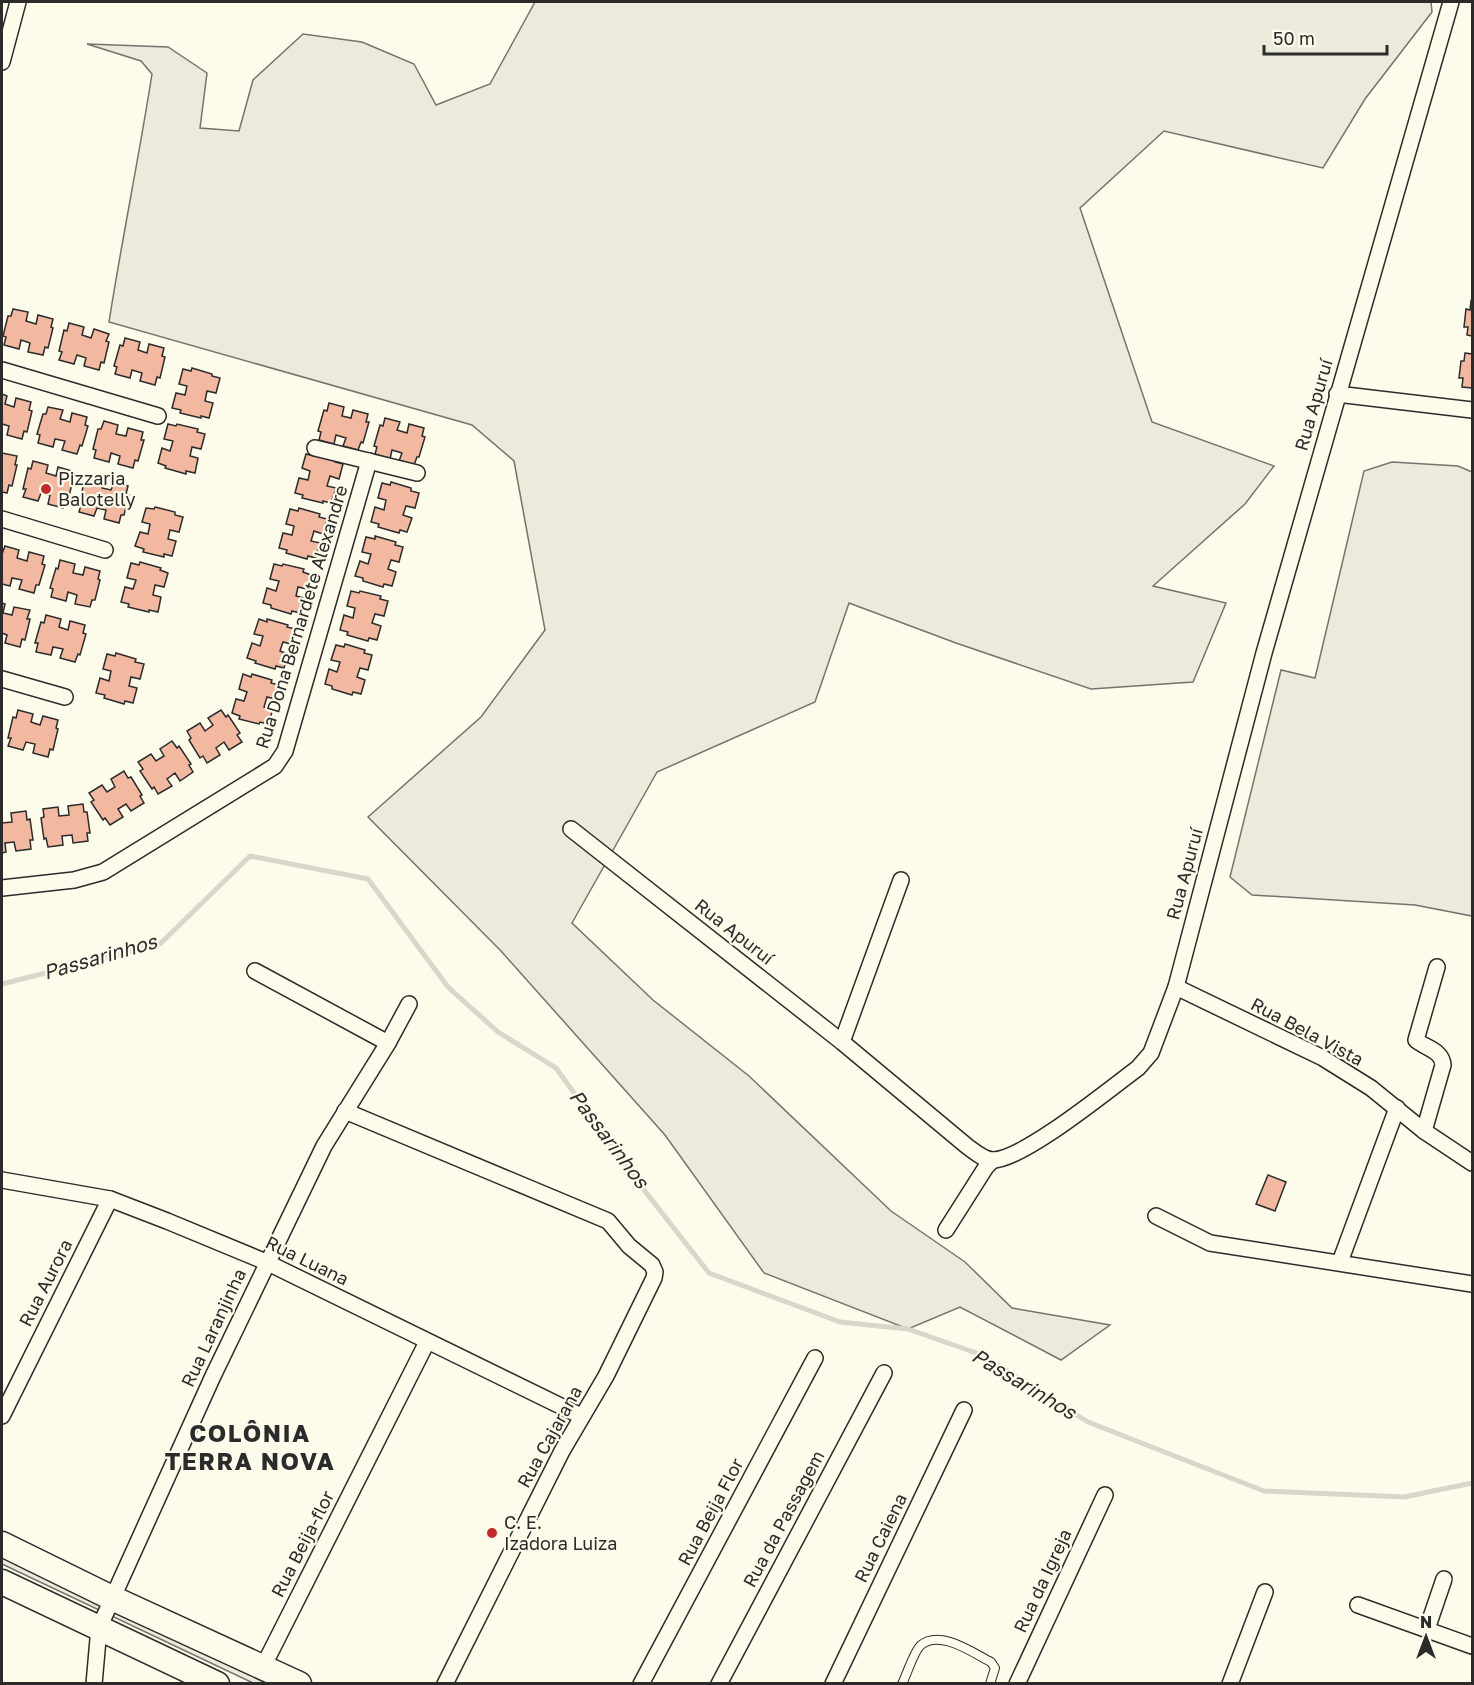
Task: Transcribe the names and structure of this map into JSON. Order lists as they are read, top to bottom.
{
  "streets": {
    "street": [
      "Rua Apuruí",
      "Rua Dona Bernardete Alexandre",
      "Rua Bela Vista",
      "Rua Luana",
      "Rua Aurora",
      "Rua Laranjinha",
      "Rua Cajarana",
      "Rua Beija Flor",
      "Rua da Passagem",
      "Rua Caiena",
      "Rua Beija-flor",
      "Rua da Igreja"
    ]
  },
  "crossings": [
    ["Rua Apuruí", "Rua Bela Vista"],
    ["Rua Luana", "Rua Aurora"],
    ["Rua Luana", "Rua Laranjinha"],
    ["Rua Luana", "Rua Cajarana"],
    ["Rua Luana", "Rua Beija-flor"],
    ["Rua Laranjinha", "Rua Cajarana"]
  ],
  "districts": ["COLÔNIA TERRA NOVA"],
  "water": ["Passarinhos"],
  "places": ["Pizzaria Balotelly", "C. E. Izadora Luiza"],
  "scale_bar": "50 m",
  "north": "top"
}
